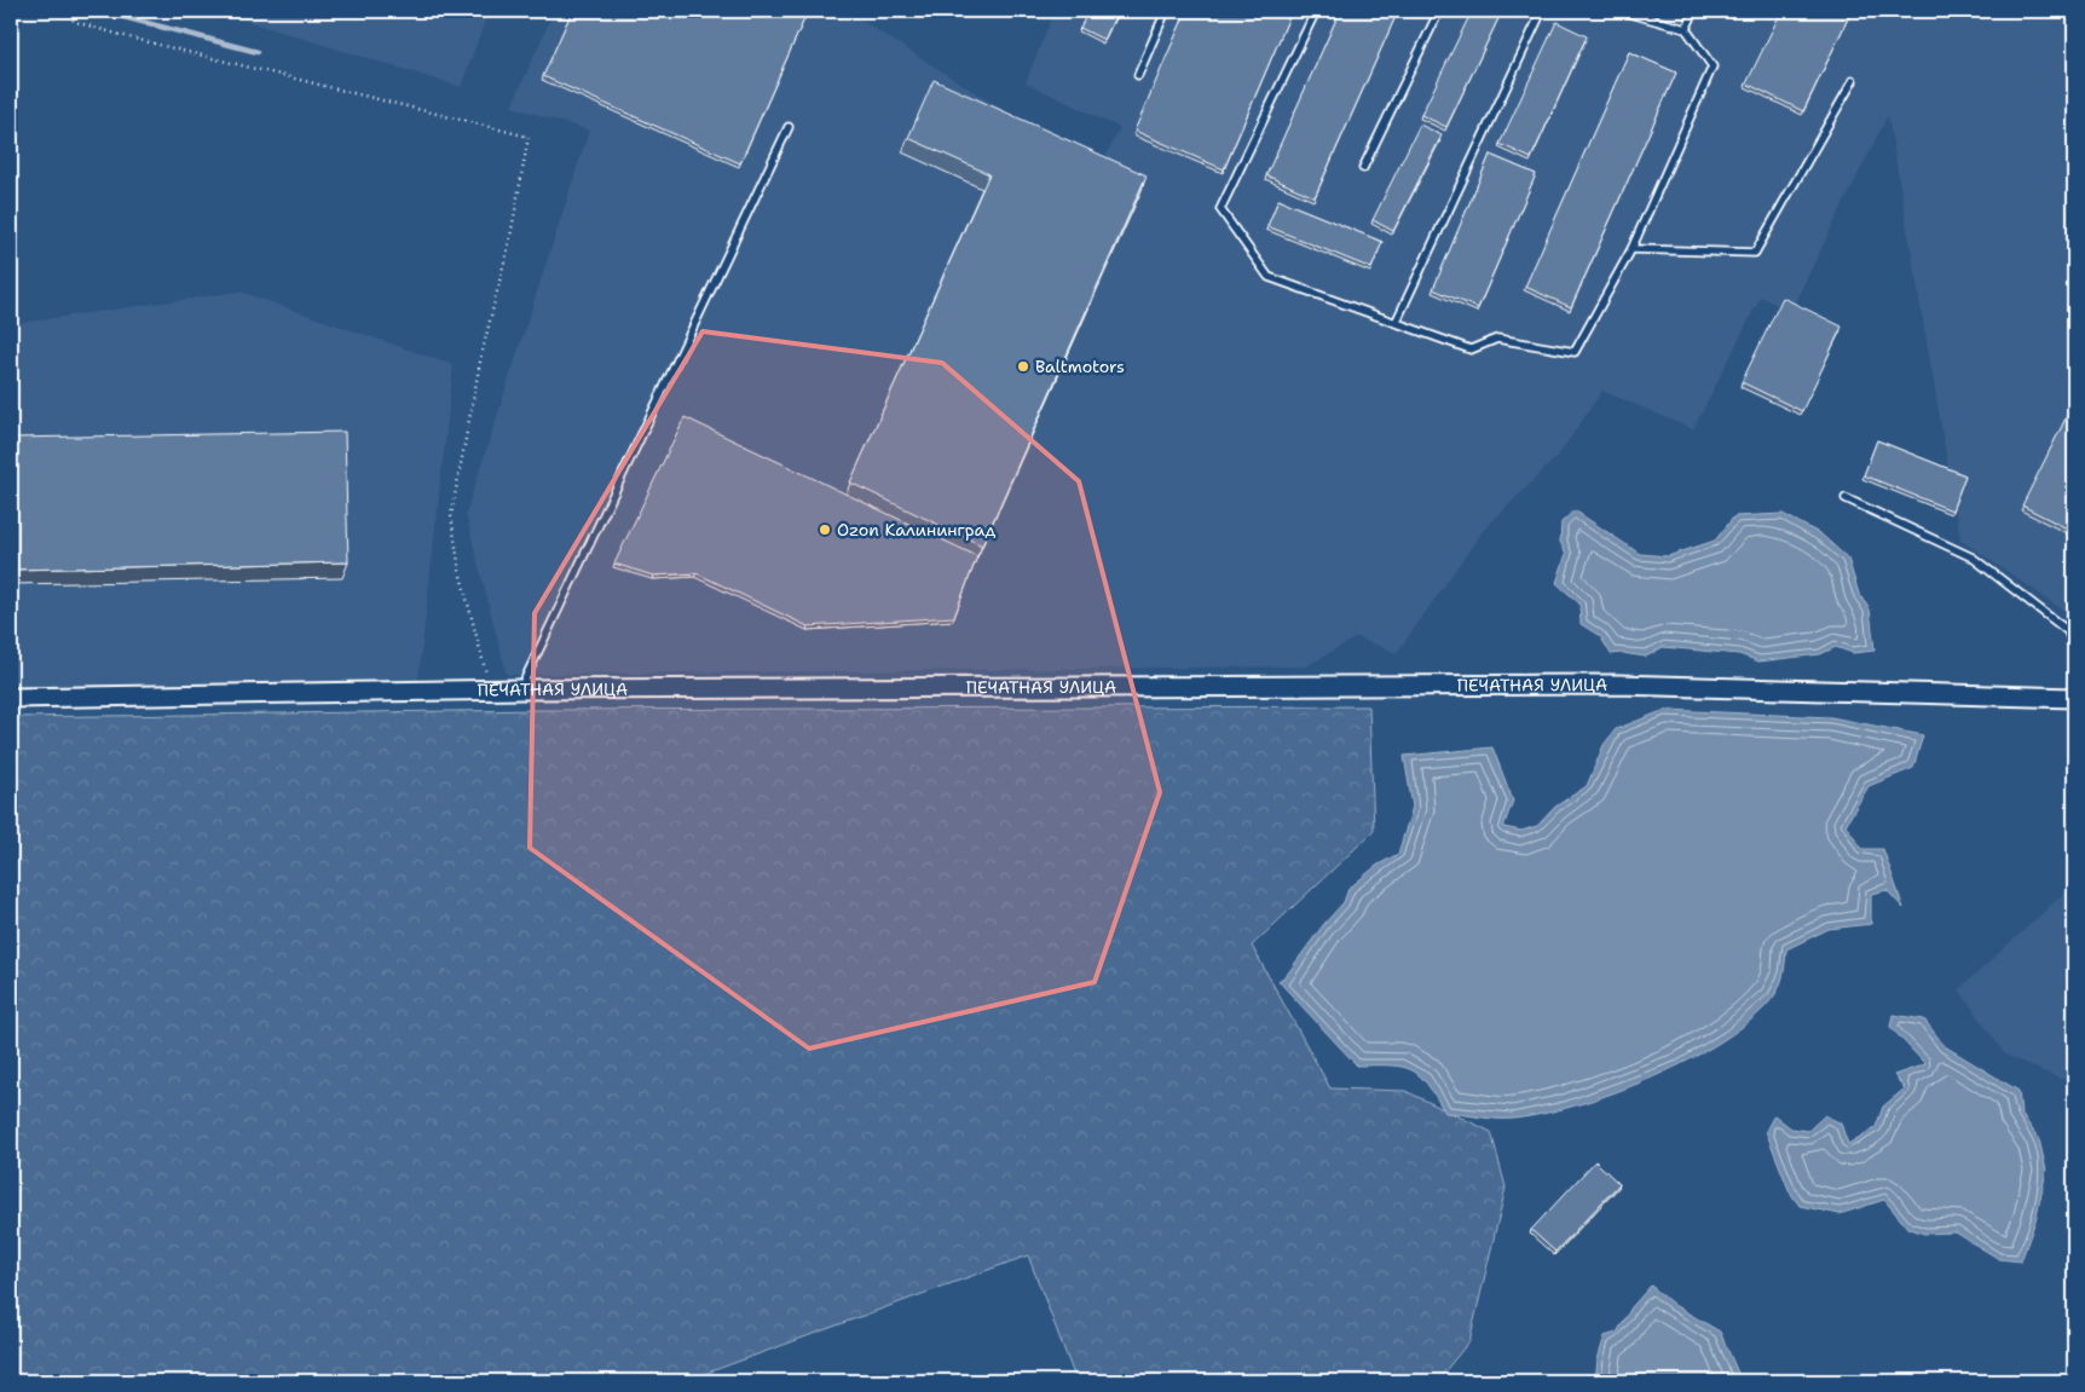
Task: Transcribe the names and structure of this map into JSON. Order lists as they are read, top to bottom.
{
  "streets": {
    "street": ["ПЕЧАТНАЯ УЛИЦА"]
  },
  "places": ["Baltmotors", "Ozon Калининград"]
}
